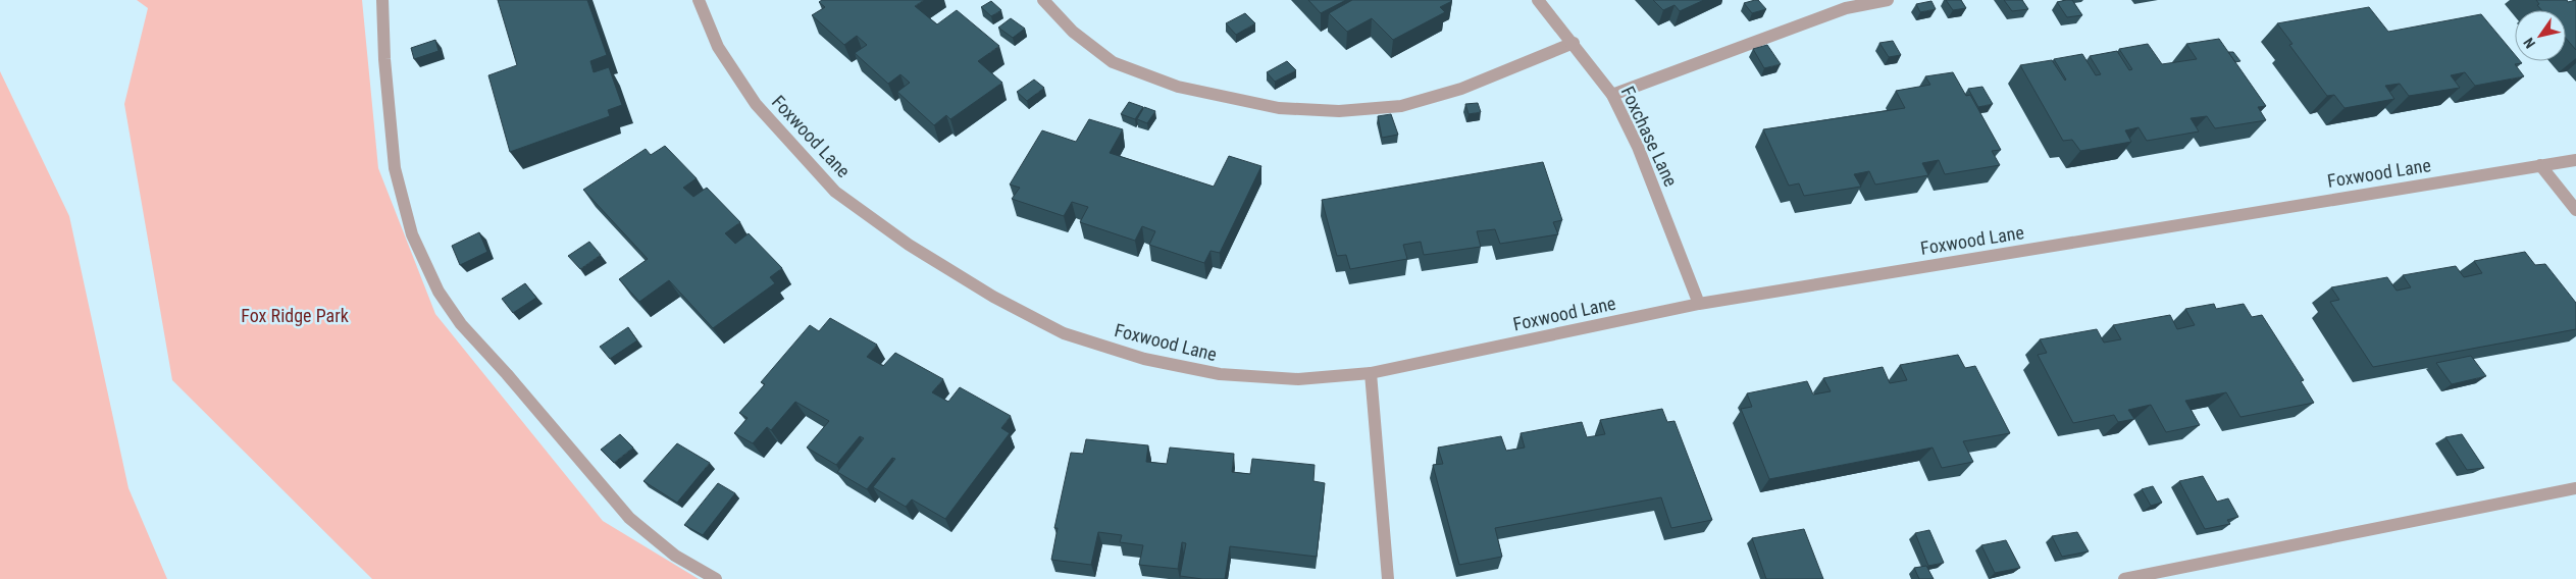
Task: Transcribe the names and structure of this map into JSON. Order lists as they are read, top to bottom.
{
  "streets": {
    "street": ["Foxwood Lane", "Foxchase Lane"]
  },
  "crossings": [
    ["Foxwood Lane", "Foxchase Lane"]
  ],
  "parks": ["Fox Ridge Park"],
  "north": "bottom left"
}
